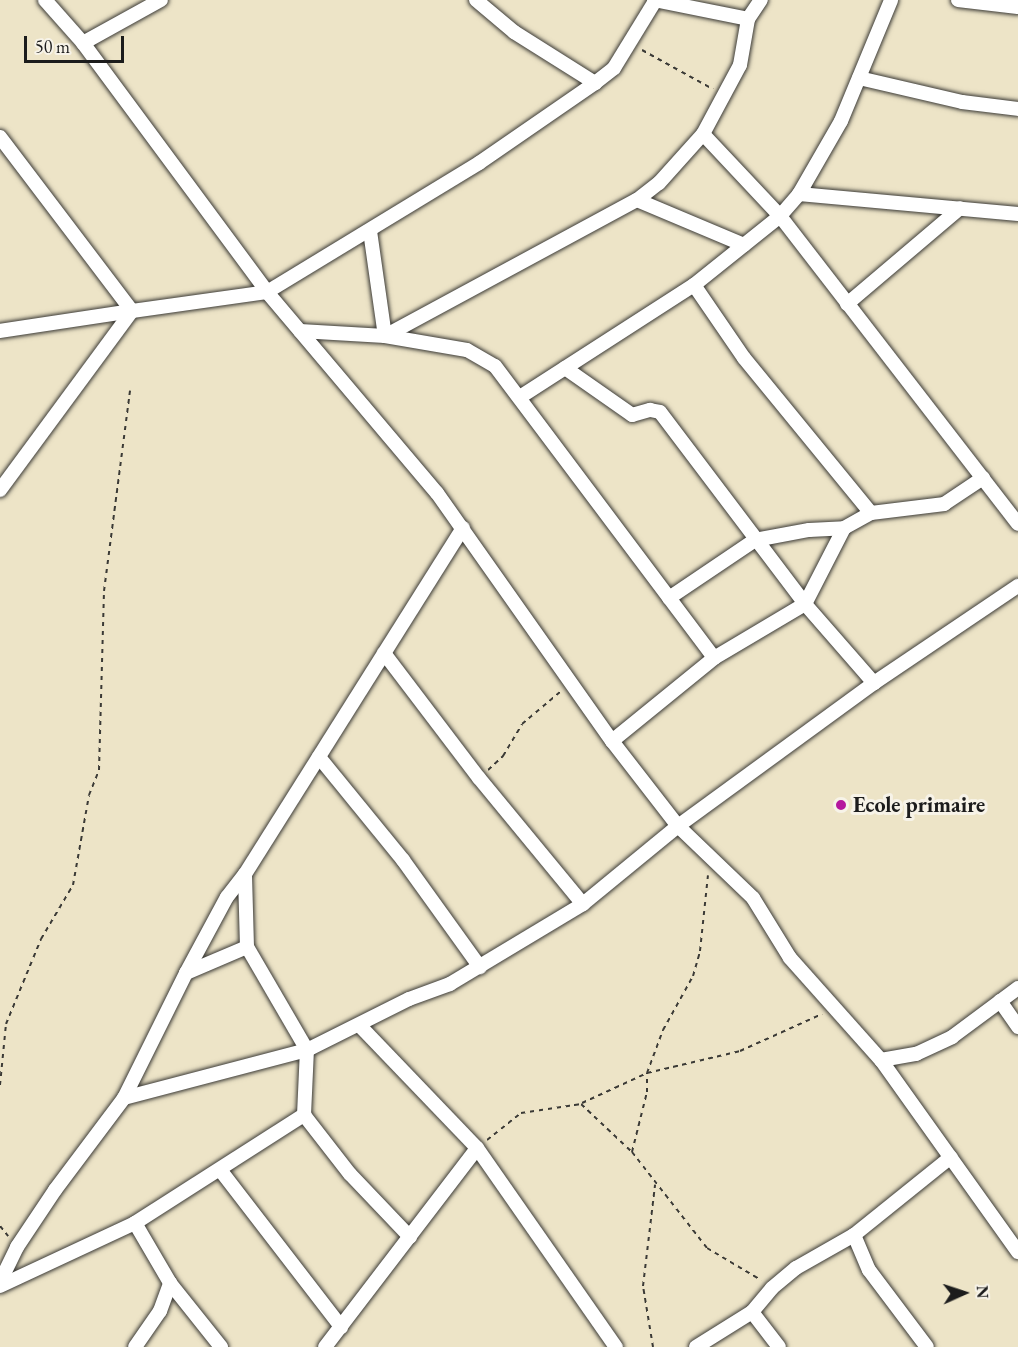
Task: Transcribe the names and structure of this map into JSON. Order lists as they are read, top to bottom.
{
  "places": ["Ecole primaire"],
  "scale_bar": "50 m",
  "north": "right"
}
